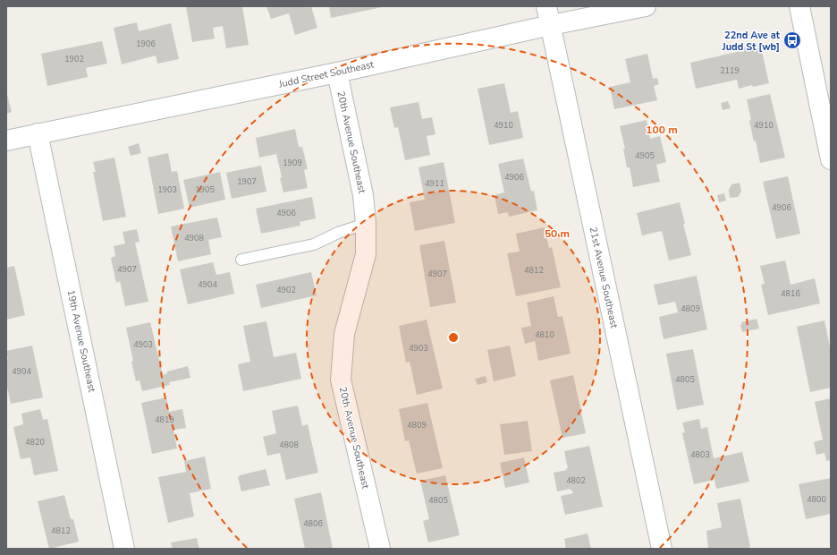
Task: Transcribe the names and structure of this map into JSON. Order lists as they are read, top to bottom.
{
  "streets": {
    "street": [
      "Judd Street Southeast",
      "20th Avenue Southeast",
      "21st Avenue Southeast",
      "19th Avenue Southeast"
    ]
  },
  "crossings": [
    ["Judd Street Southeast", "20th Avenue Southeast"],
    ["Judd Street Southeast", "21st Avenue Southeast"],
    ["Judd Street Southeast", "19th Avenue Southeast"]
  ],
  "places": {
    "bus stop": ["22nd Ave at Judd St [wb]"]
  },
  "house_numbers": [
    "1906",
    "1902",
    "2119",
    "4910",
    "4910",
    "4905",
    "1909",
    "4906",
    "1907",
    "4911",
    "1903",
    "1905",
    "4906",
    "4906",
    "4908",
    "4907",
    "4812",
    "4907",
    "4904",
    "4902",
    "4816",
    "4809",
    "4810",
    "4903",
    "4903",
    "4904",
    "4805",
    "4819",
    "4809",
    "4820",
    "4808",
    "4803",
    "4802",
    "4800",
    "4805",
    "4806",
    "4812"
  ],
  "rings": ["100 m", "50 m"]
}
